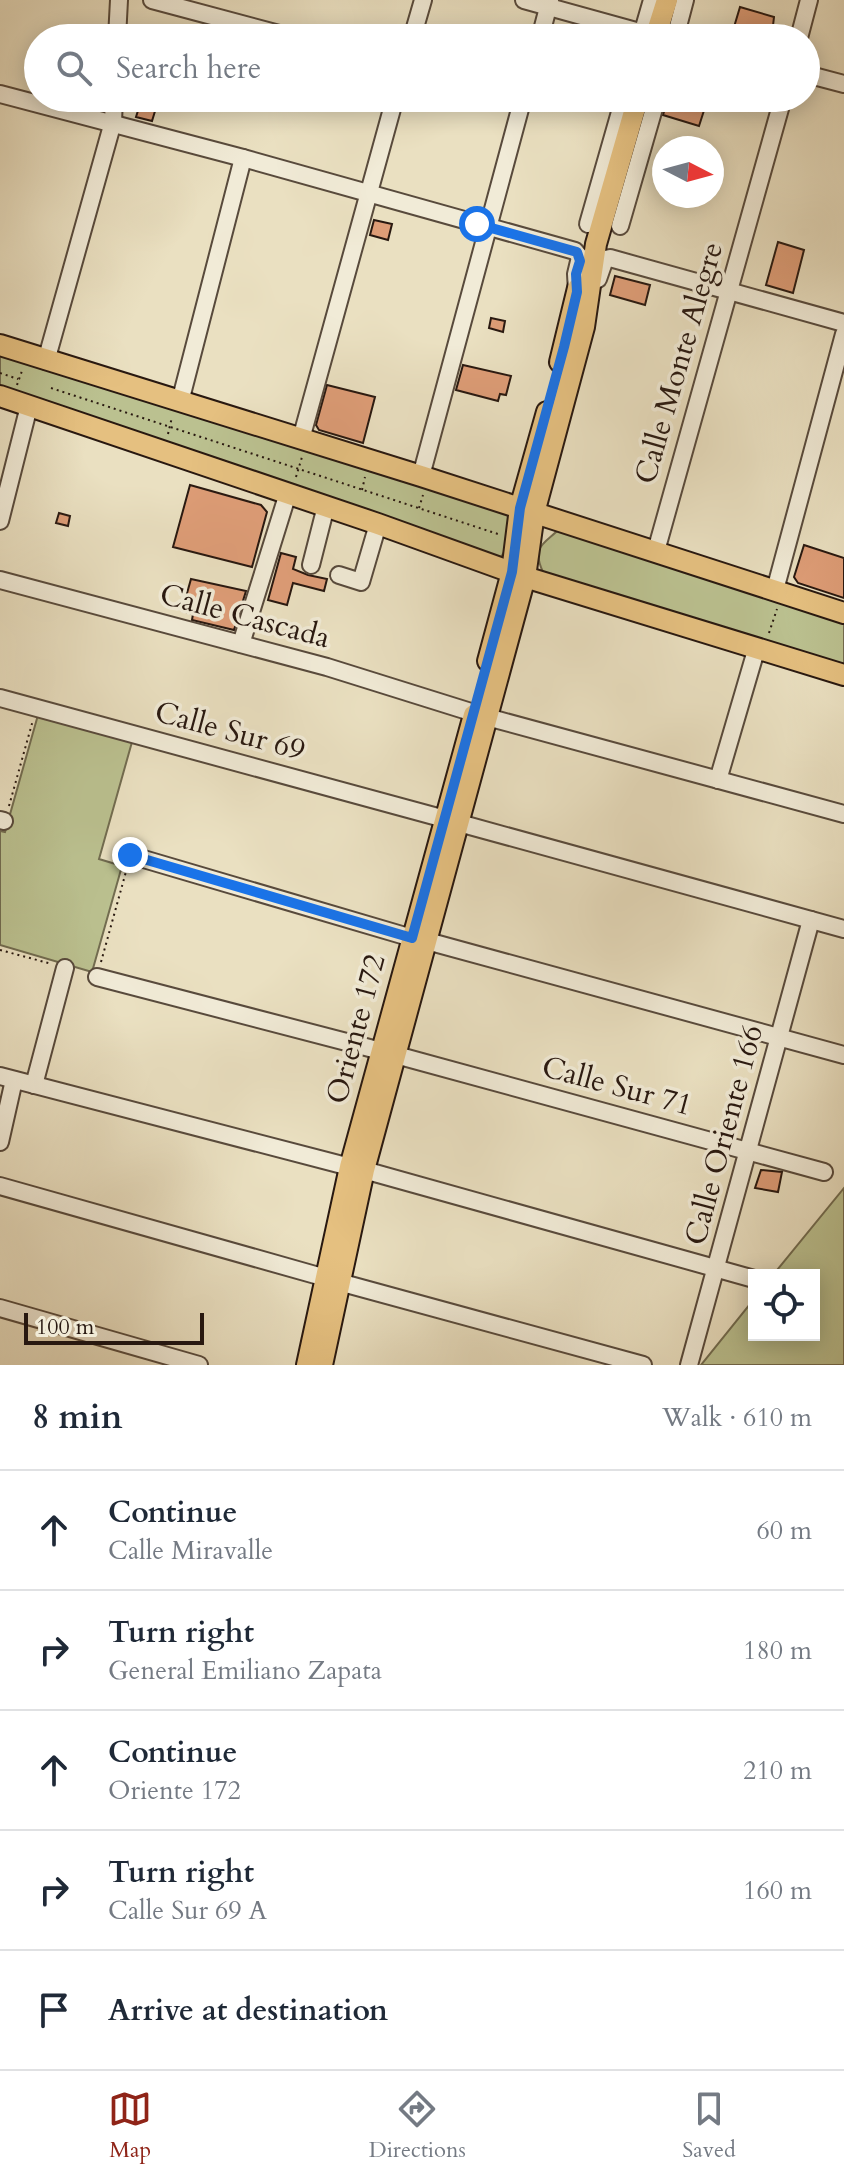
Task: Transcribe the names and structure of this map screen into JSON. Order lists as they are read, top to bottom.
{
  "streets": {
    "main road": ["Oriente 172"],
    "street": [
      "Calle Monte Alegre",
      "Calle Cascada",
      "Calle Sur 69",
      "Calle Sur 71",
      "Calle Oriente 166"
    ]
  },
  "crossings": [
    ["Calle Cascada", "Oriente 172"],
    ["Calle Sur 69", "Oriente 172"],
    ["Calle Sur 69", "Calle Oriente 166"],
    ["Oriente 172", "Calle Sur 71"],
    ["Calle Sur 71", "Calle Oriente 166"]
  ],
  "scale_bar": "100 m",
  "north": "right",
  "page": {
    "search": "Search here",
    "scale": "100 m",
    "heading": ["8 min", "Walk · 610 m"],
    "list": [
      ["Continue", "Calle Miravalle", "60 m"],
      ["Turn right", "General Emiliano Zapata", "180 m"],
      ["Continue", "Oriente 172", "210 m"],
      ["Turn right", "Calle Sur 69 A", "160 m"],
      "Arrive at destination"
    ],
    "nav": ["Map", "Directions", "Saved"]
  }
}
